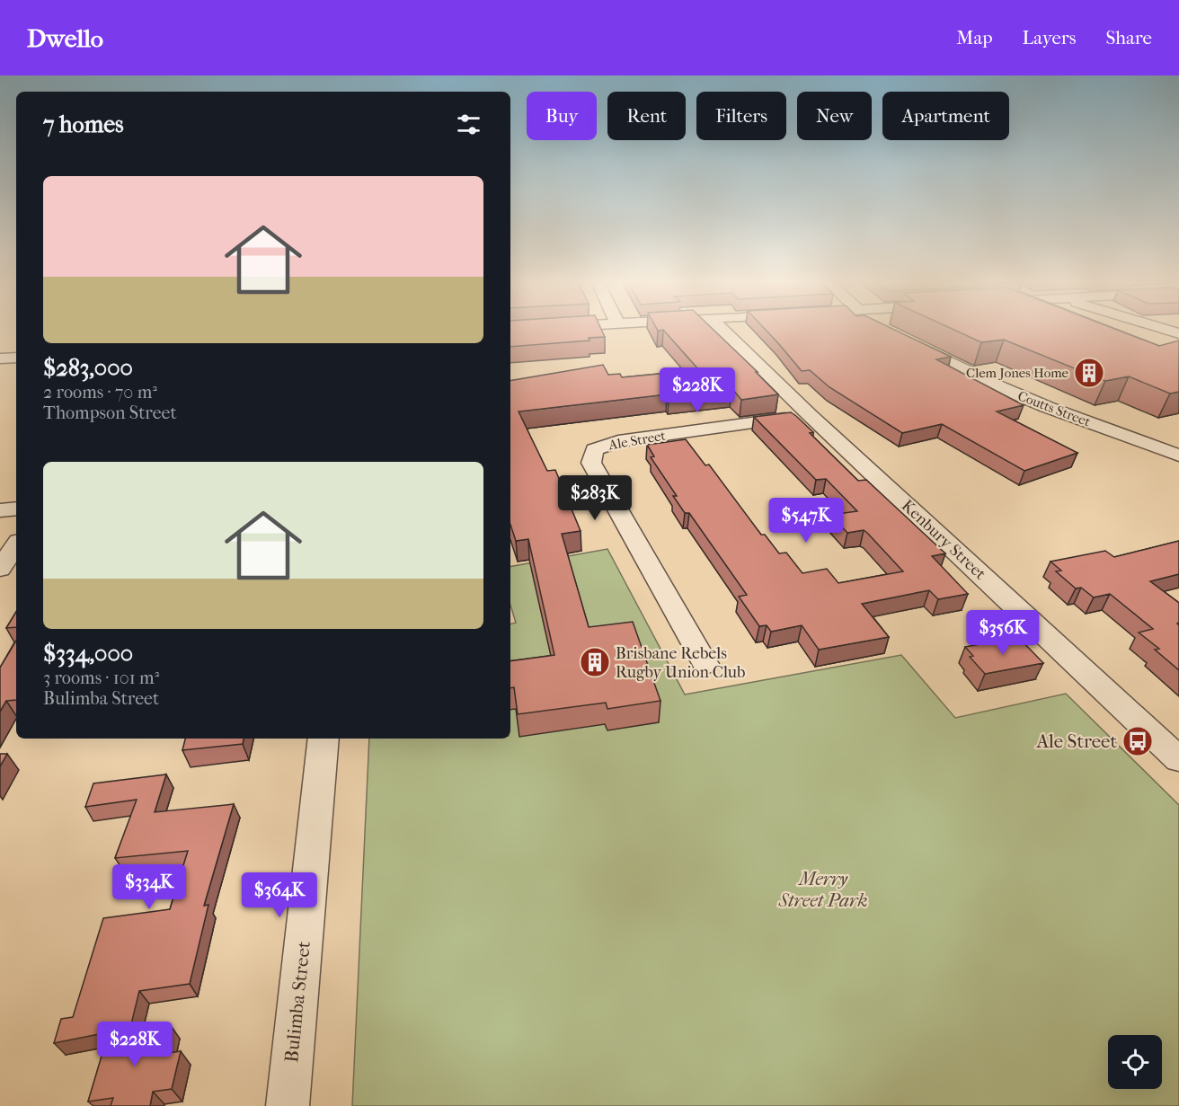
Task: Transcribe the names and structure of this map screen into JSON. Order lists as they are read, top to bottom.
{
  "streets": {
    "street": [
      "Coutts Street",
      "Ale Street",
      "Kenbury Street",
      "Bulimba Street"
    ]
  },
  "crossings": [
    ["Ale Street", "Kenbury Street"]
  ],
  "parks": ["Merry Street Park"],
  "places": {
    "building": ["Clem Jones Home", "Brisbane Rebels Rugby Union Club"],
    "bus stop": ["Ale Street"]
  },
  "page": {
    "header": "Dwello",
    "nav": ["Map", "Layers", "Share"],
    "chip": [
      "Buy",
      "Rent",
      "Filters",
      "New",
      "Apartment"
    ],
    "heading": "7 homes",
    "list": [
      {
        "name": "$283,000",
        "note": "2 rooms · 70 m² · Thompson Street"
      },
      {
        "name": "$334,000",
        "note": "3 rooms · 101 m² · Bulimba Street"
      }
    ],
    "price": [
      "$228K",
      "$283K",
      "$547K",
      "$356K",
      "$334K",
      "$364K",
      "$228K"
    ]
  }
}
